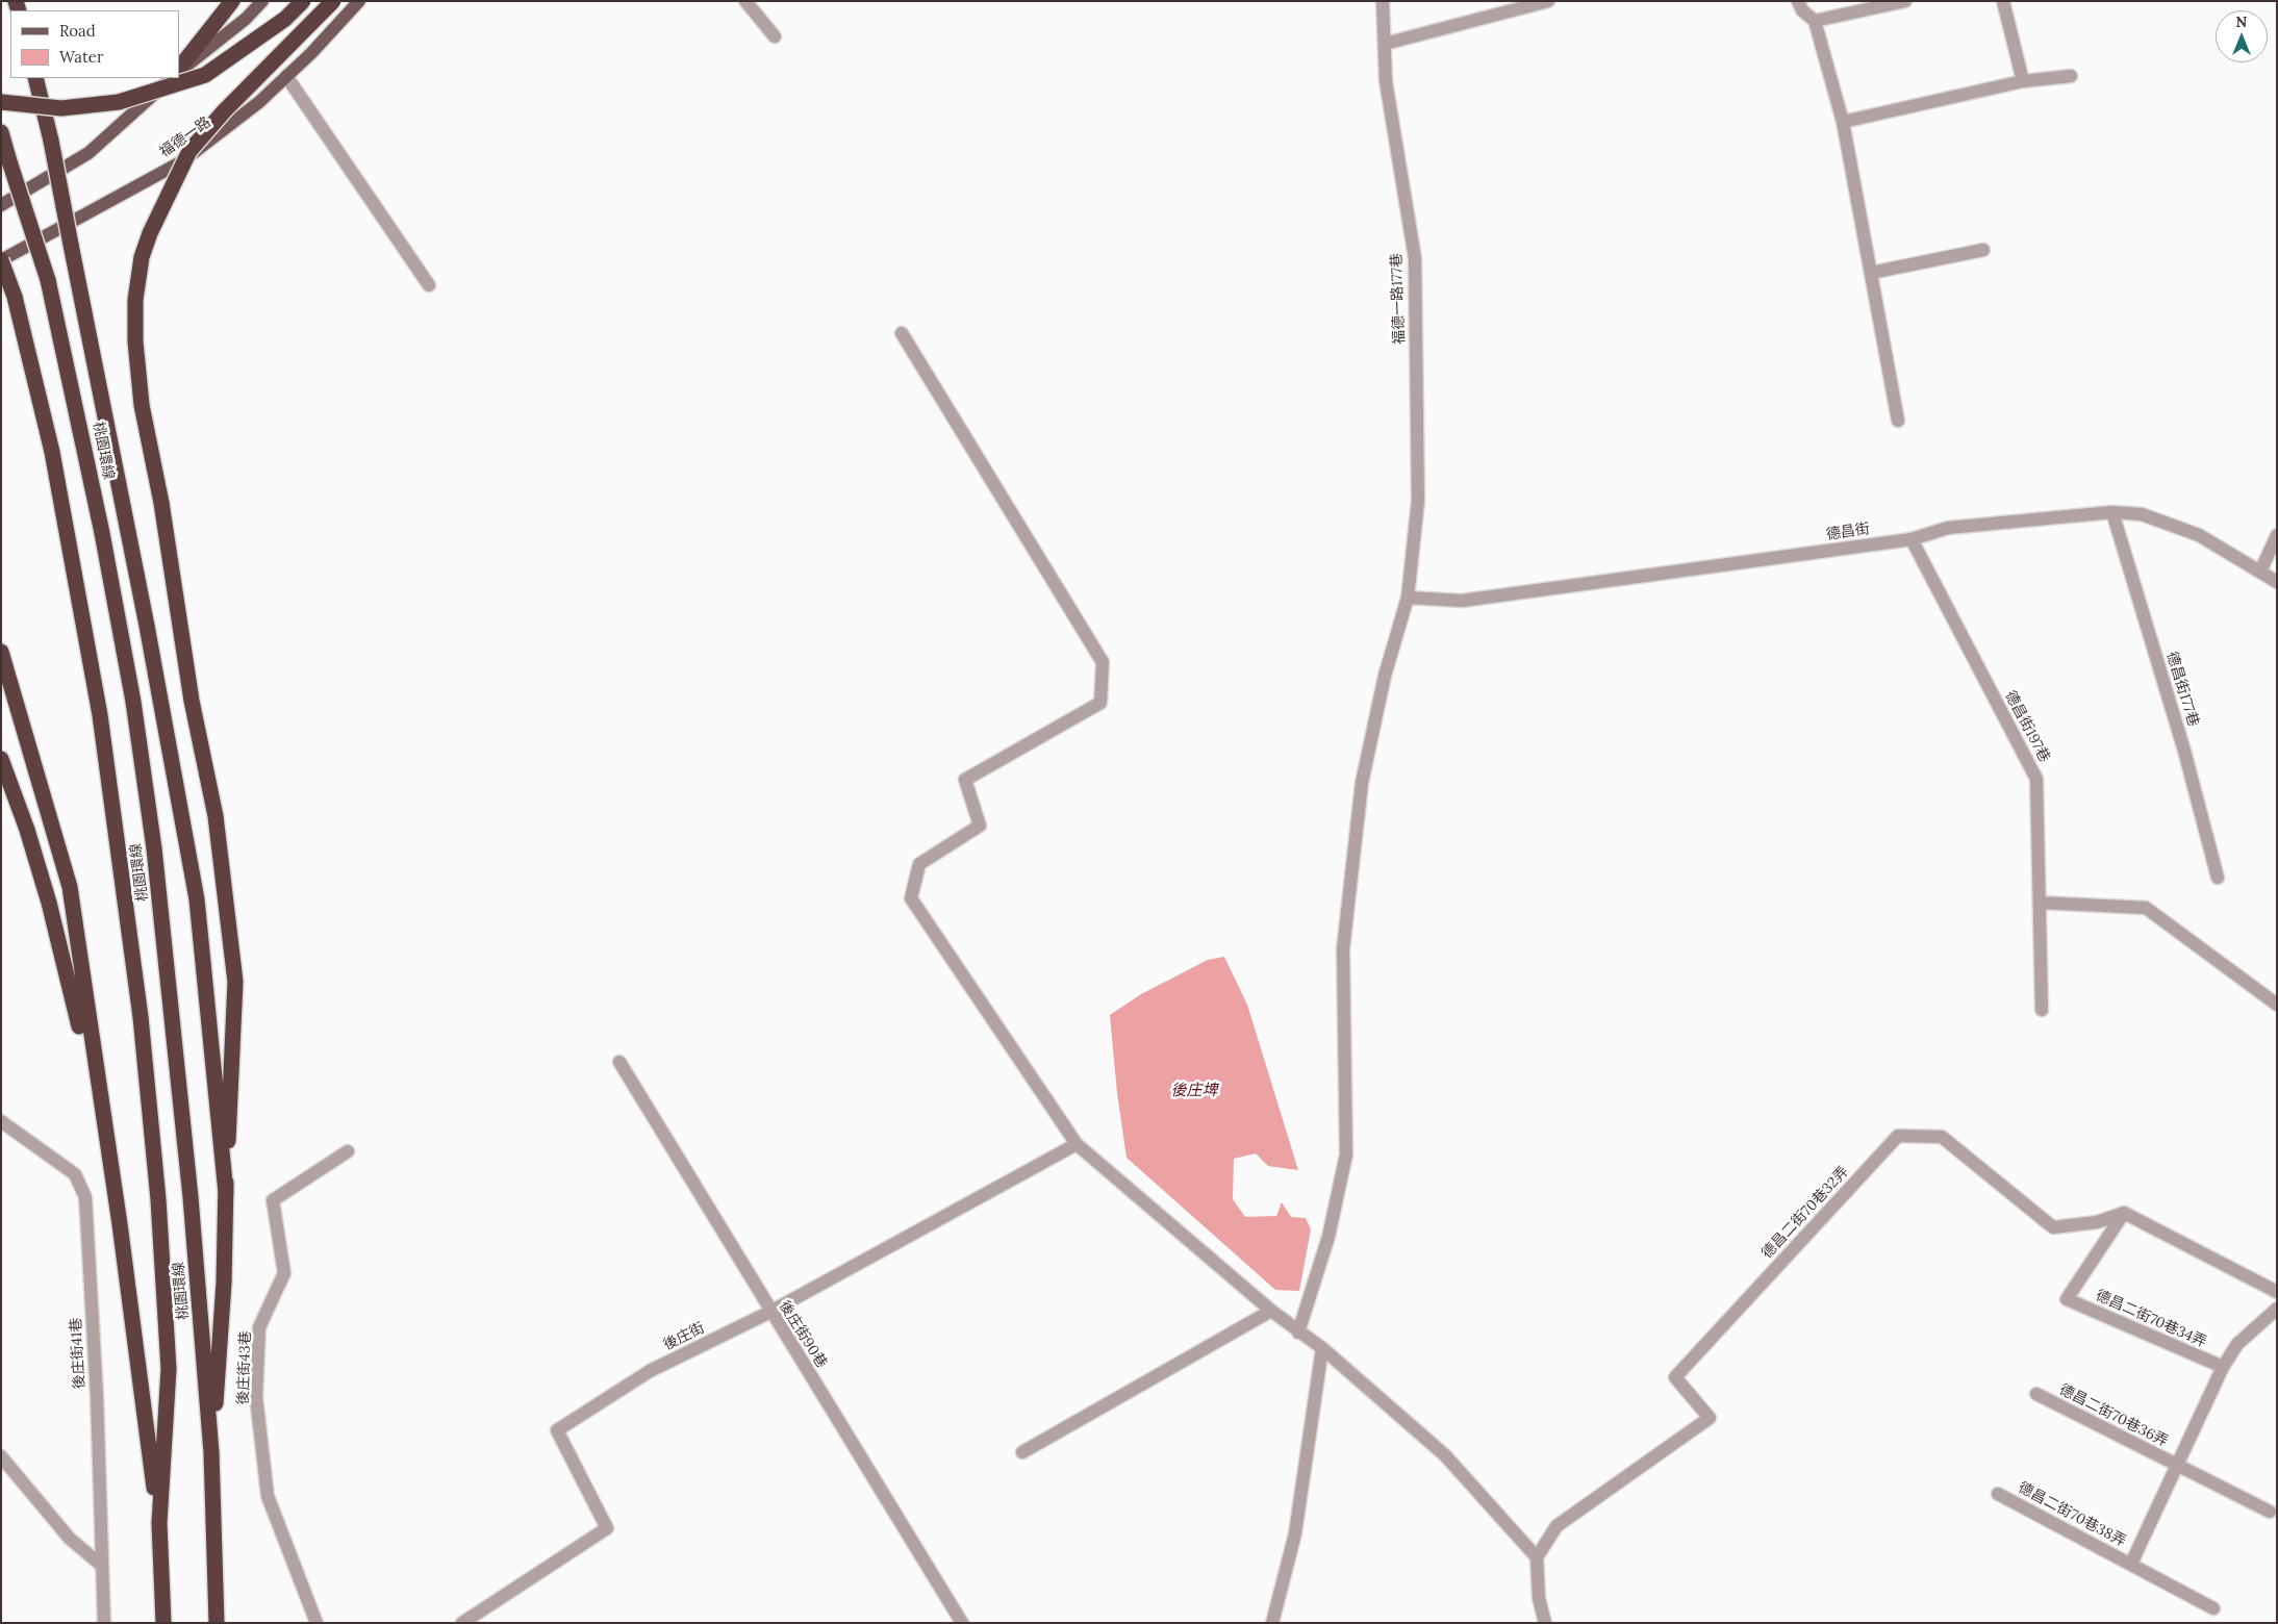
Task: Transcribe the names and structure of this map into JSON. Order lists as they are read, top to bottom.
{
  "streets": {
    "highway": ["桃園環線"],
    "main road": ["福德一路"],
    "street": [
      "福德一路177巷",
      "德昌街",
      "德昌街177巷",
      "德昌街197巷",
      "德昌二街70巷32弄",
      "德昌二街70巷34弄",
      "後庄街90巷",
      "後庄街",
      "後庄街41巷",
      "後庄街43巷",
      "德昌二街70巷36弄",
      "德昌二街70巷38弄"
    ]
  },
  "crossings": [
    ["福德一路", "桃園環線"],
    ["福德一路177巷", "德昌街"],
    ["德昌街", "德昌街177巷"],
    ["德昌街", "德昌街197巷"],
    ["德昌二街70巷32弄", "德昌二街70巷34弄"],
    ["後庄街90巷", "後庄街"]
  ],
  "water": ["後庄埤"],
  "legend": ["Road", "Water"],
  "north": "top"
}
